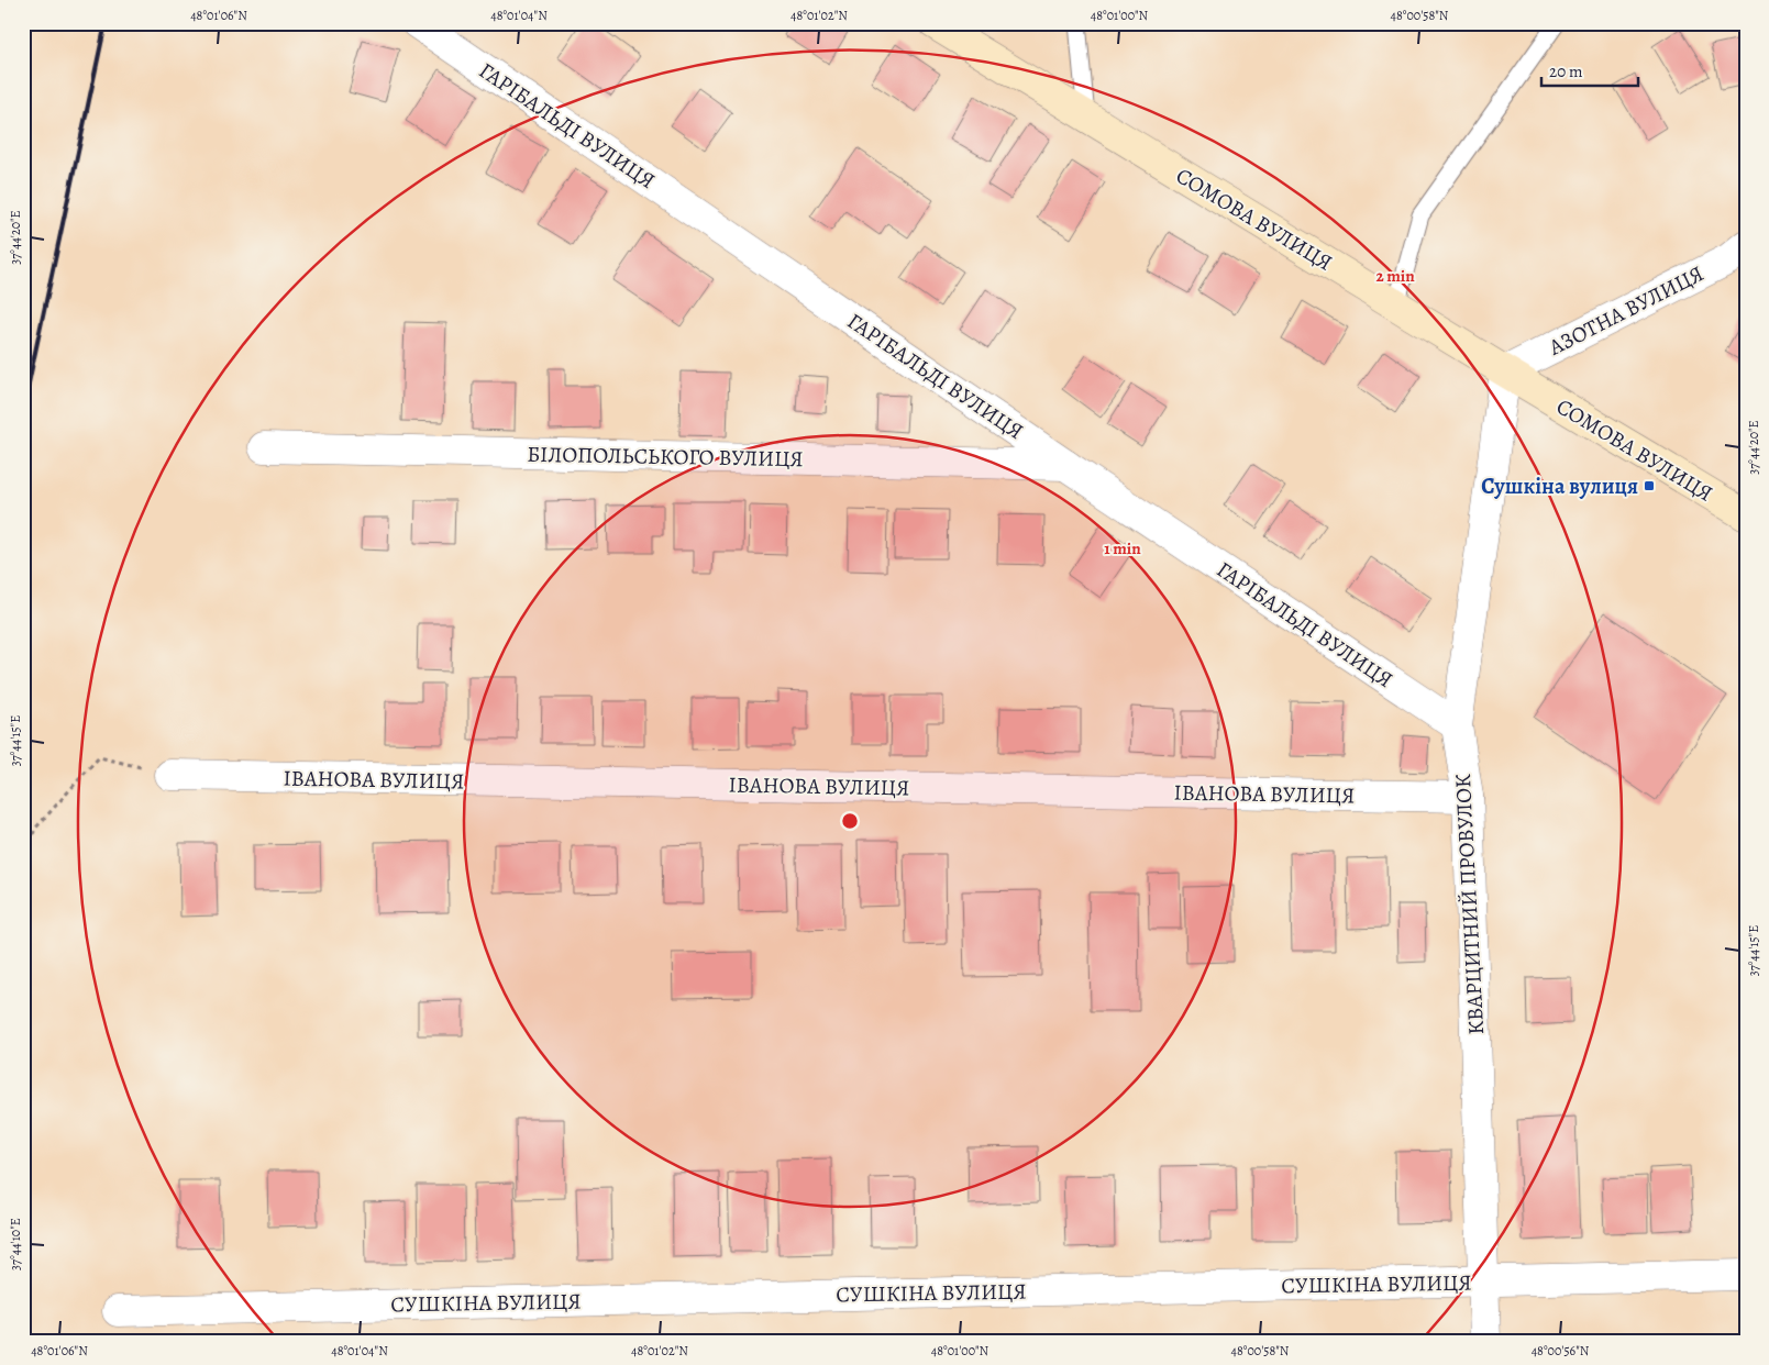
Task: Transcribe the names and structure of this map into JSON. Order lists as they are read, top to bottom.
{
  "streets": {
    "main road": ["СОМОВА ВУЛИЦЯ"],
    "street": [
      "ГАРІБАЛЬДІ ВУЛИЦЯ",
      "АЗОТНА ВУЛИЦЯ",
      "БІЛОПОЛЬСЬКОГО ВУЛИЦЯ",
      "ІВАНОВА ВУЛИЦЯ",
      "КВАРЦИТНИЙ ПРОВУЛОК",
      "СУШКІНА ВУЛИЦЯ"
    ]
  },
  "crossings": [
    ["ГАРІБАЛЬДІ ВУЛИЦЯ", "БІЛОПОЛЬСЬКОГО ВУЛИЦЯ"],
    ["ГАРІБАЛЬДІ ВУЛИЦЯ", "КВАРЦИТНИЙ ПРОВУЛОК"],
    ["СОМОВА ВУЛИЦЯ", "АЗОТНА ВУЛИЦЯ"],
    ["СОМОВА ВУЛИЦЯ", "КВАРЦИТНИЙ ПРОВУЛОК"],
    ["АЗОТНА ВУЛИЦЯ", "КВАРЦИТНИЙ ПРОВУЛОК"],
    ["ІВАНОВА ВУЛИЦЯ", "КВАРЦИТНИЙ ПРОВУЛОК"],
    ["КВАРЦИТНИЙ ПРОВУЛОК", "СУШКІНА ВУЛИЦЯ"]
  ],
  "places": {
    "transit": ["Сушкіна вулиця"]
  },
  "scale_bar": "20 m",
  "coordinates": [
    "48°01'06\"N",
    "48°01'04\"N",
    "48°01'02\"N",
    "48°01'00\"N",
    "48°00'58\"N",
    "37°44'20\"E",
    "37°44'15\"E",
    "37°44'10\"E",
    "48°00'56\"N"
  ],
  "rings": ["2 min", "1 min"]
}
